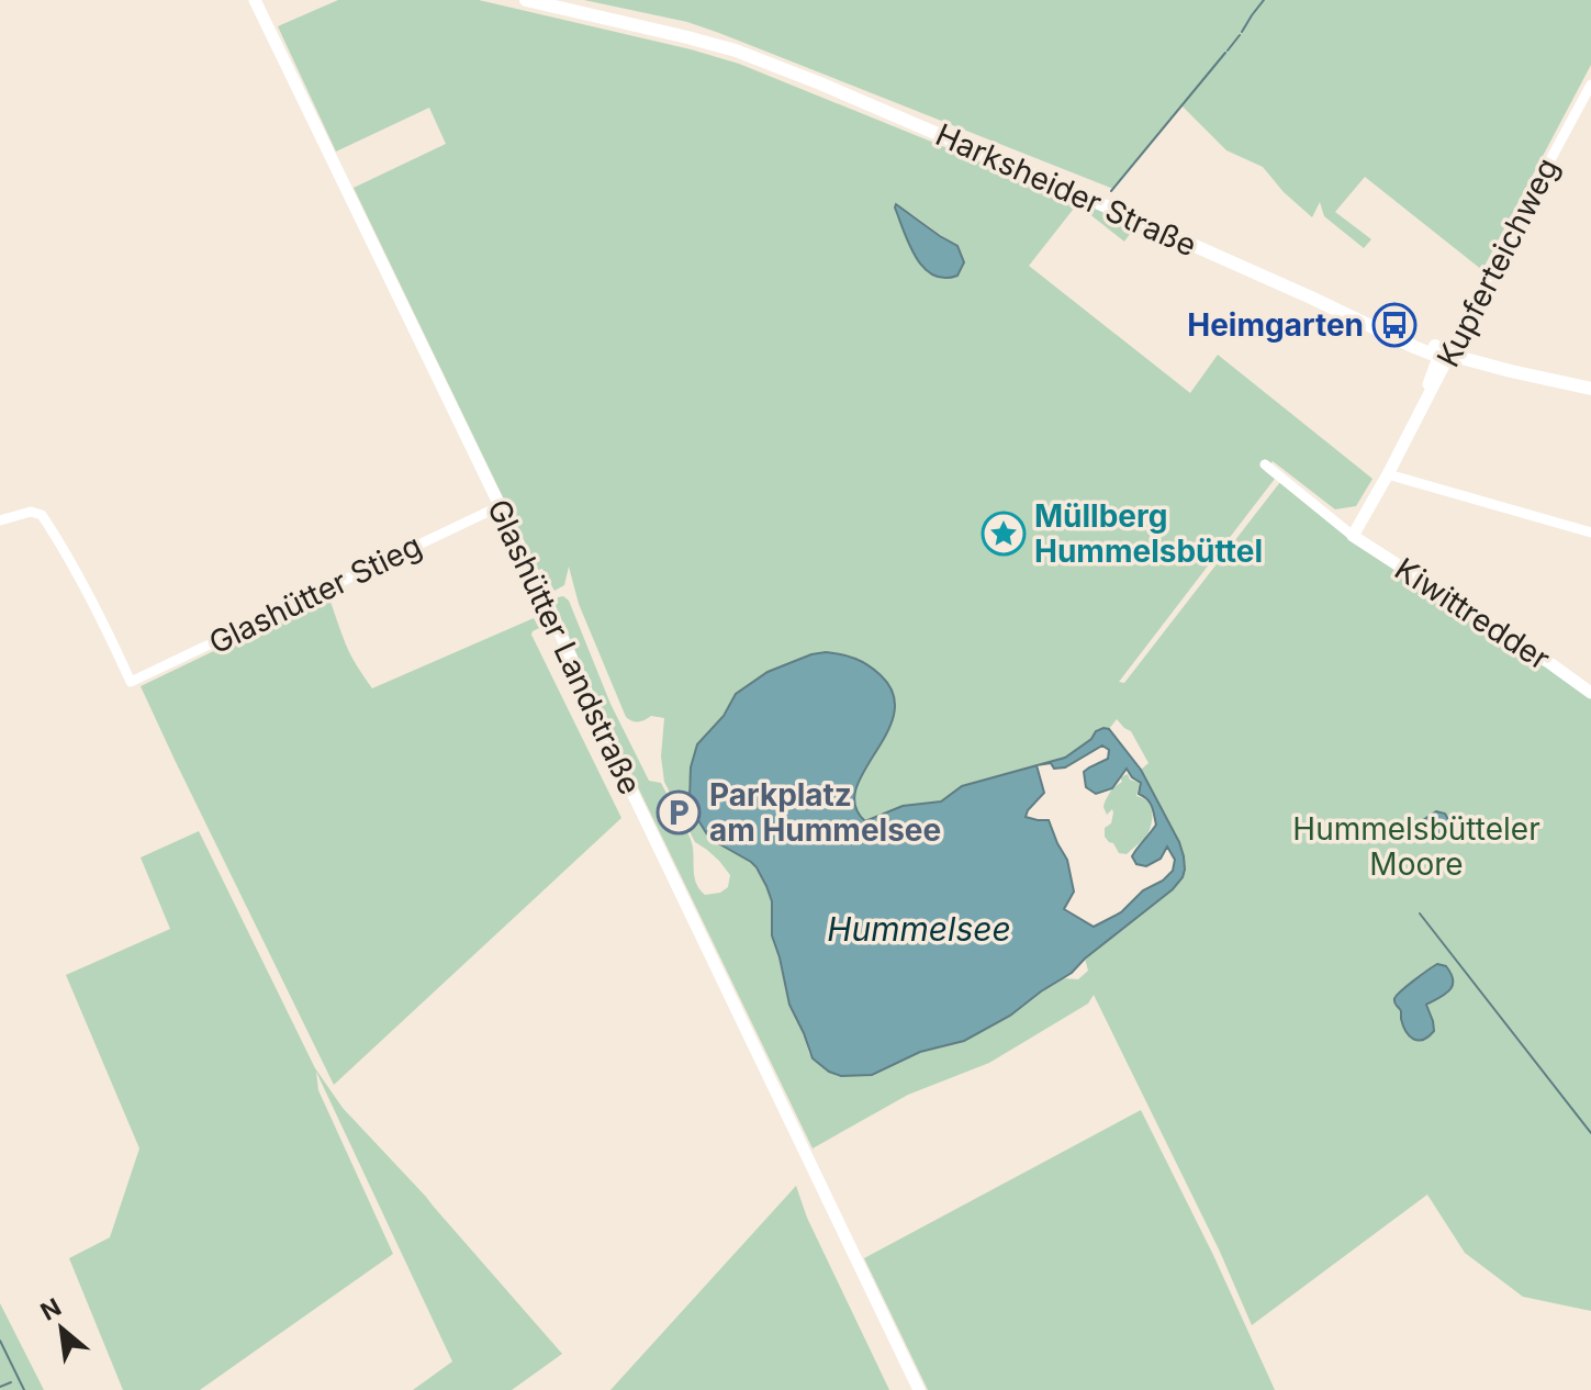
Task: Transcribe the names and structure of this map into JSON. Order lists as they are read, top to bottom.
{
  "streets": {
    "main road": ["Harksheider Straße"],
    "street": [
      "Kupferteichweg",
      "Glashütter Stieg",
      "Kiwittredder",
      "Glashütter Landstraße"
    ]
  },
  "crossings": [
    ["Harksheider Straße", "Kupferteichweg"],
    ["Glashütter Stieg", "Glashütter Landstraße"]
  ],
  "water": ["Hummelsee"],
  "parks": ["Hummelsbütteler Moore"],
  "places": {
    "bus stop": ["Heimgarten"],
    "place": ["Müllberg Hummelsbüttel"],
    "parking": ["Parkplatz am Hummelsee"]
  },
  "north": "top left"
}
